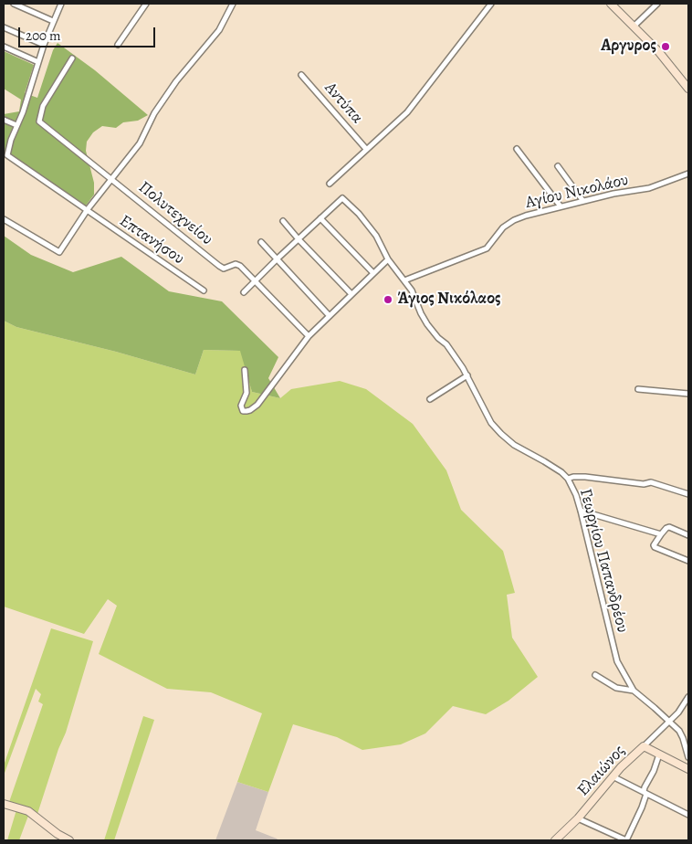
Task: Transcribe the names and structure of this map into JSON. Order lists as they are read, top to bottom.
{
  "streets": {
    "street": [
      "Αντύπα",
      "Αγίου Νικολάου",
      "Πολυτεχνείου",
      "Επτανήσου",
      "Γεωργίου Παπανδρέου",
      "Ελαιώνος"
    ]
  },
  "crossings": [
    ["Αγίου Νικολάου", "Γεωργίου Παπανδρέου"],
    ["Γεωργίου Παπανδρέου", "Ελαιώνος"]
  ],
  "places": ["Αργυρος", "Άγιος Νικόλαος"],
  "scale_bar": "200 m"
}
